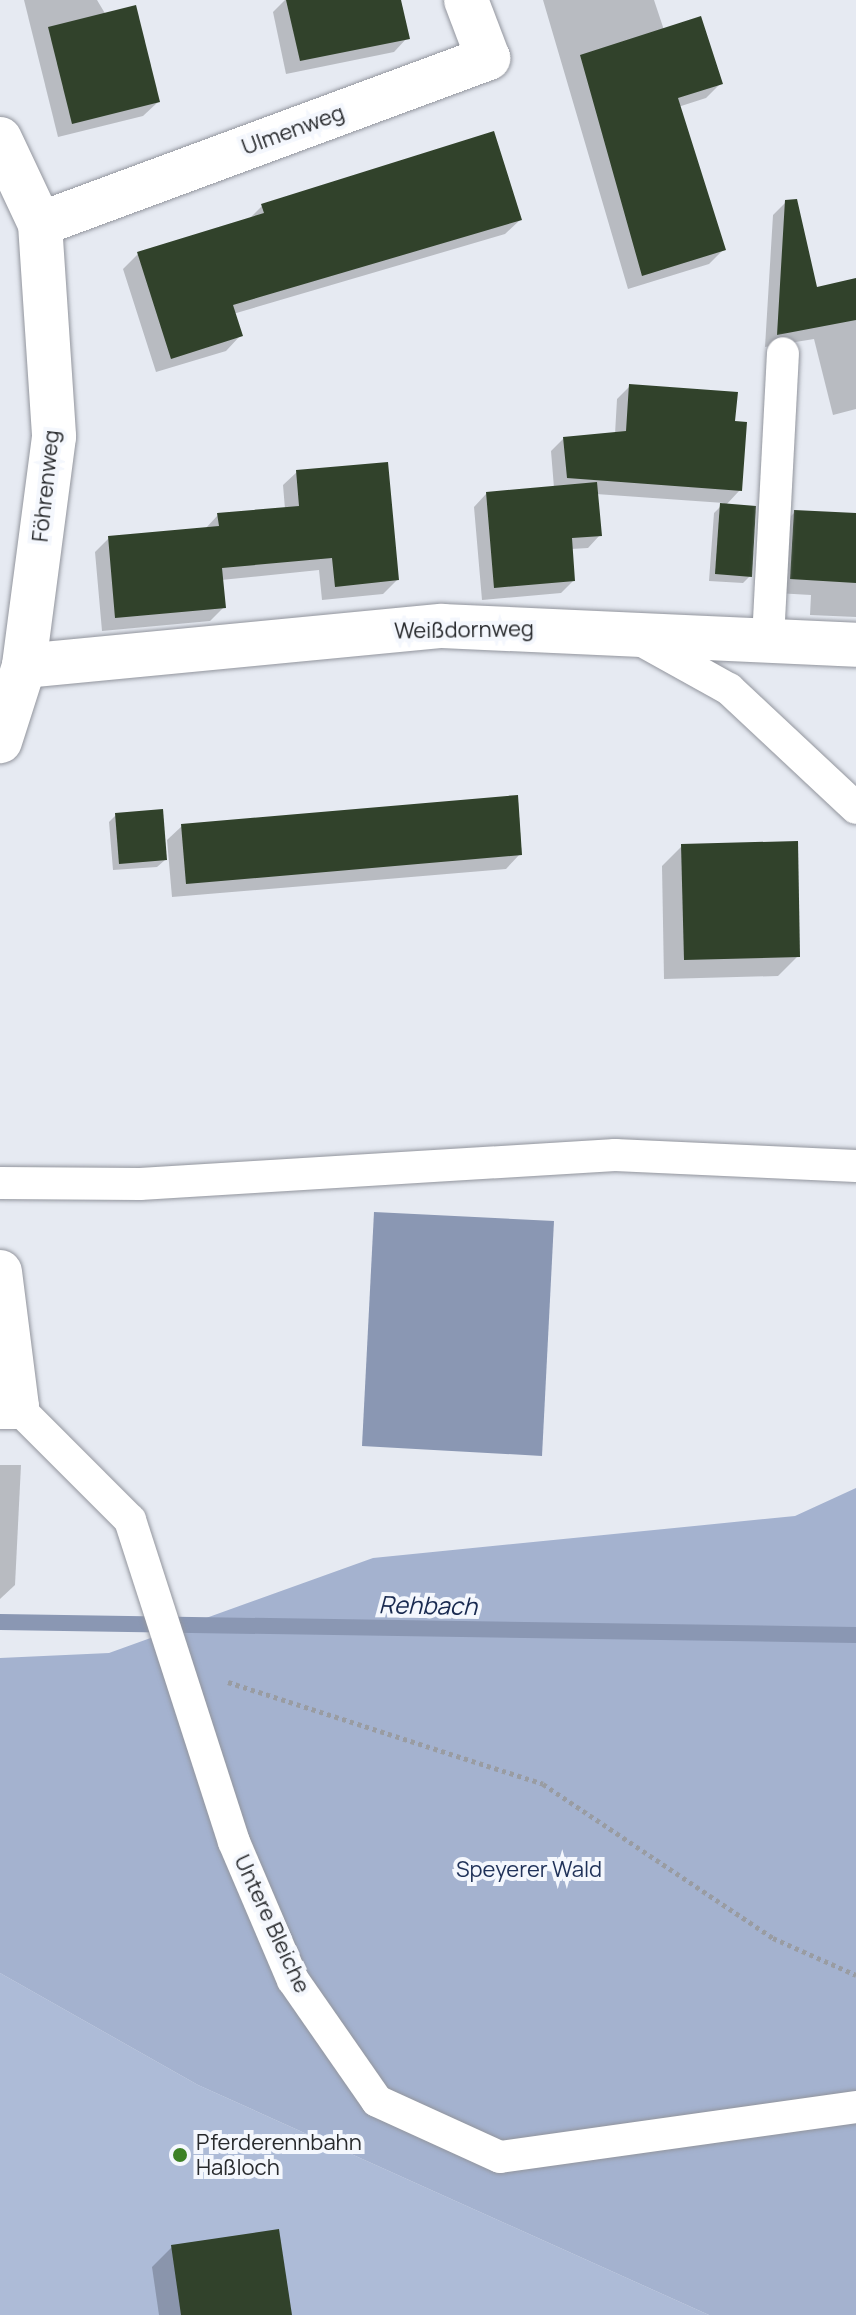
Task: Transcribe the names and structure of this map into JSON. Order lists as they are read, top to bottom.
{
  "streets": {
    "street": ["Ulmenweg", "Föhrenweg", "Weißdornweg"],
    "lane": ["Untere Bleiche"]
  },
  "crossings": [
    ["Ulmenweg", "Föhrenweg"],
    ["Föhrenweg", "Weißdornweg"]
  ],
  "water": ["Rehbach"],
  "parks": ["Speyerer Wald"],
  "places": ["Pferderennbahn Haßloch"]
}
